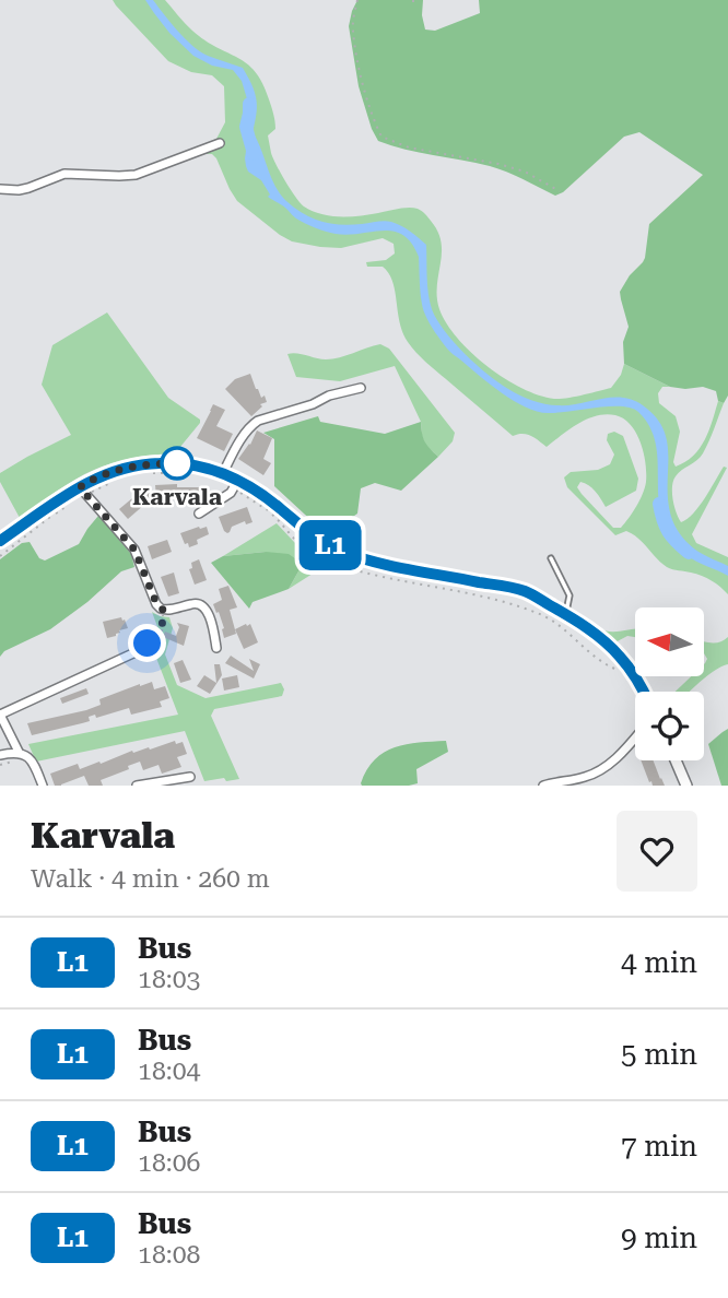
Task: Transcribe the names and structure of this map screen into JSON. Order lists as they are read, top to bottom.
{
  "places": ["Karvala"],
  "lines": ["bus line L1"],
  "north": "left",
  "page": {
    "on_map": "L1",
    "heading": ["Karvala", "Walk · 4 min · 260 m"],
    "list": [
      {
        "mark": "L1",
        "name": "Bus",
        "note": "18:03",
        "value": "4 min"
      },
      {
        "mark": "L1",
        "name": "Bus",
        "note": "18:04",
        "value": "5 min"
      },
      {
        "mark": "L1",
        "name": "Bus",
        "note": "18:06",
        "value": "7 min"
      },
      {
        "mark": "L1",
        "name": "Bus",
        "note": "18:08",
        "value": "9 min"
      }
    ]
  }
}
